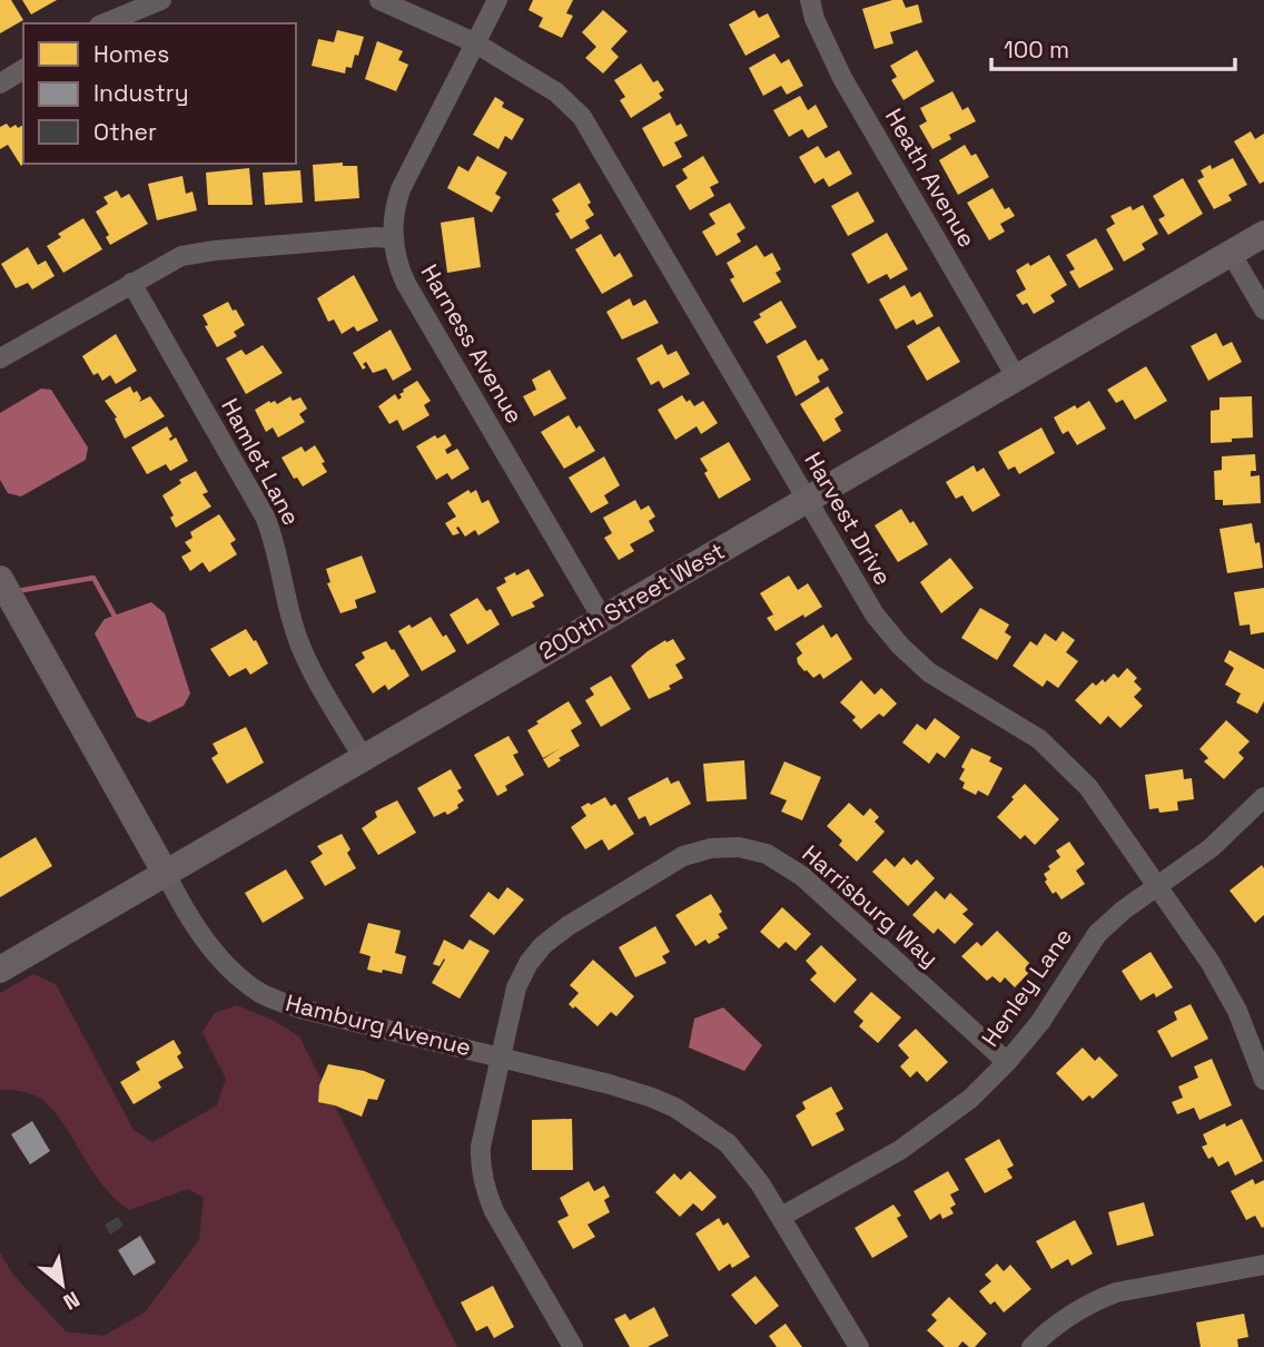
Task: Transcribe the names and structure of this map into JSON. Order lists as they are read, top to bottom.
{
  "streets": {
    "street": [
      "Heath Avenue",
      "Harness Avenue",
      "Hamlet Lane",
      "Harvest Drive",
      "200th Street West",
      "Harrisburg Way",
      "Henley Lane",
      "Hamburg Avenue"
    ]
  },
  "crossings": [
    ["Heath Avenue", "200th Street West"],
    ["Harness Avenue", "Harvest Drive"],
    ["Harness Avenue", "200th Street West"],
    ["Hamlet Lane", "200th Street West"],
    ["Harvest Drive", "200th Street West"],
    ["Harvest Drive", "Henley Lane"],
    ["200th Street West", "Hamburg Avenue"],
    ["Harrisburg Way", "Henley Lane"],
    ["Harrisburg Way", "Hamburg Avenue"],
    ["Henley Lane", "Hamburg Avenue"]
  ],
  "legend": ["Homes", "Industry", "Other"],
  "scale_bar": "100 m",
  "north": "bottom right"
}
